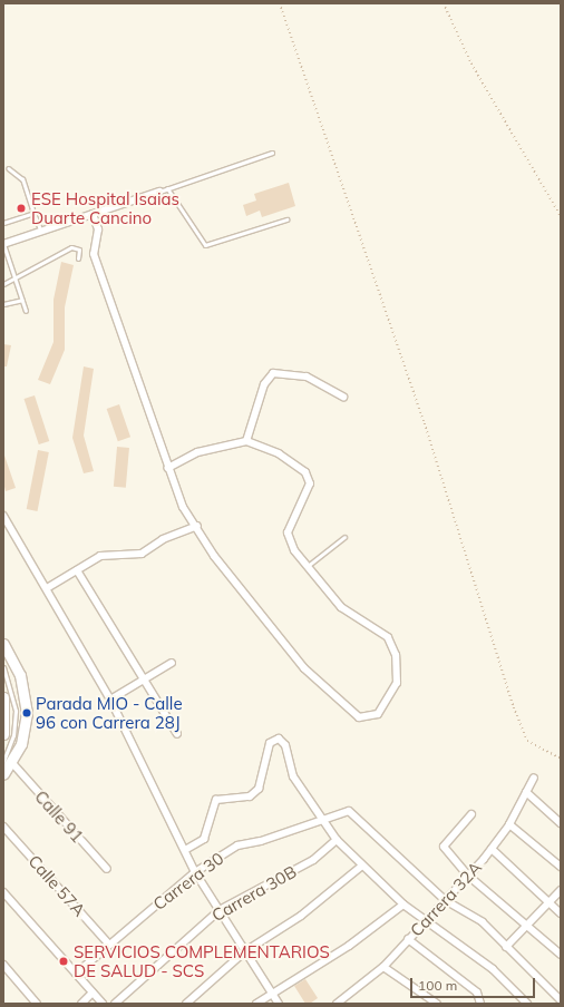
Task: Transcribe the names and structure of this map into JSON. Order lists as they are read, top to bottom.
{
  "streets": {
    "street": [
      "Calle 91",
      "Carrera 30",
      "Calle 57A",
      "Carrera 30B",
      "Carrera 32A"
    ]
  },
  "crossings": [
    ["Carrera 30", "Calle 57A"],
    ["Carrera 30", "Carrera 32A"]
  ],
  "places": ["ESE Hospital Isaias Duarte Cancino", "Parada MIO - Calle 96 con Carrera 28J", "SERVICIOS COMPLEMENTARIOS DE SALUD - SCS"],
  "scale_bar": "100 m"
}
